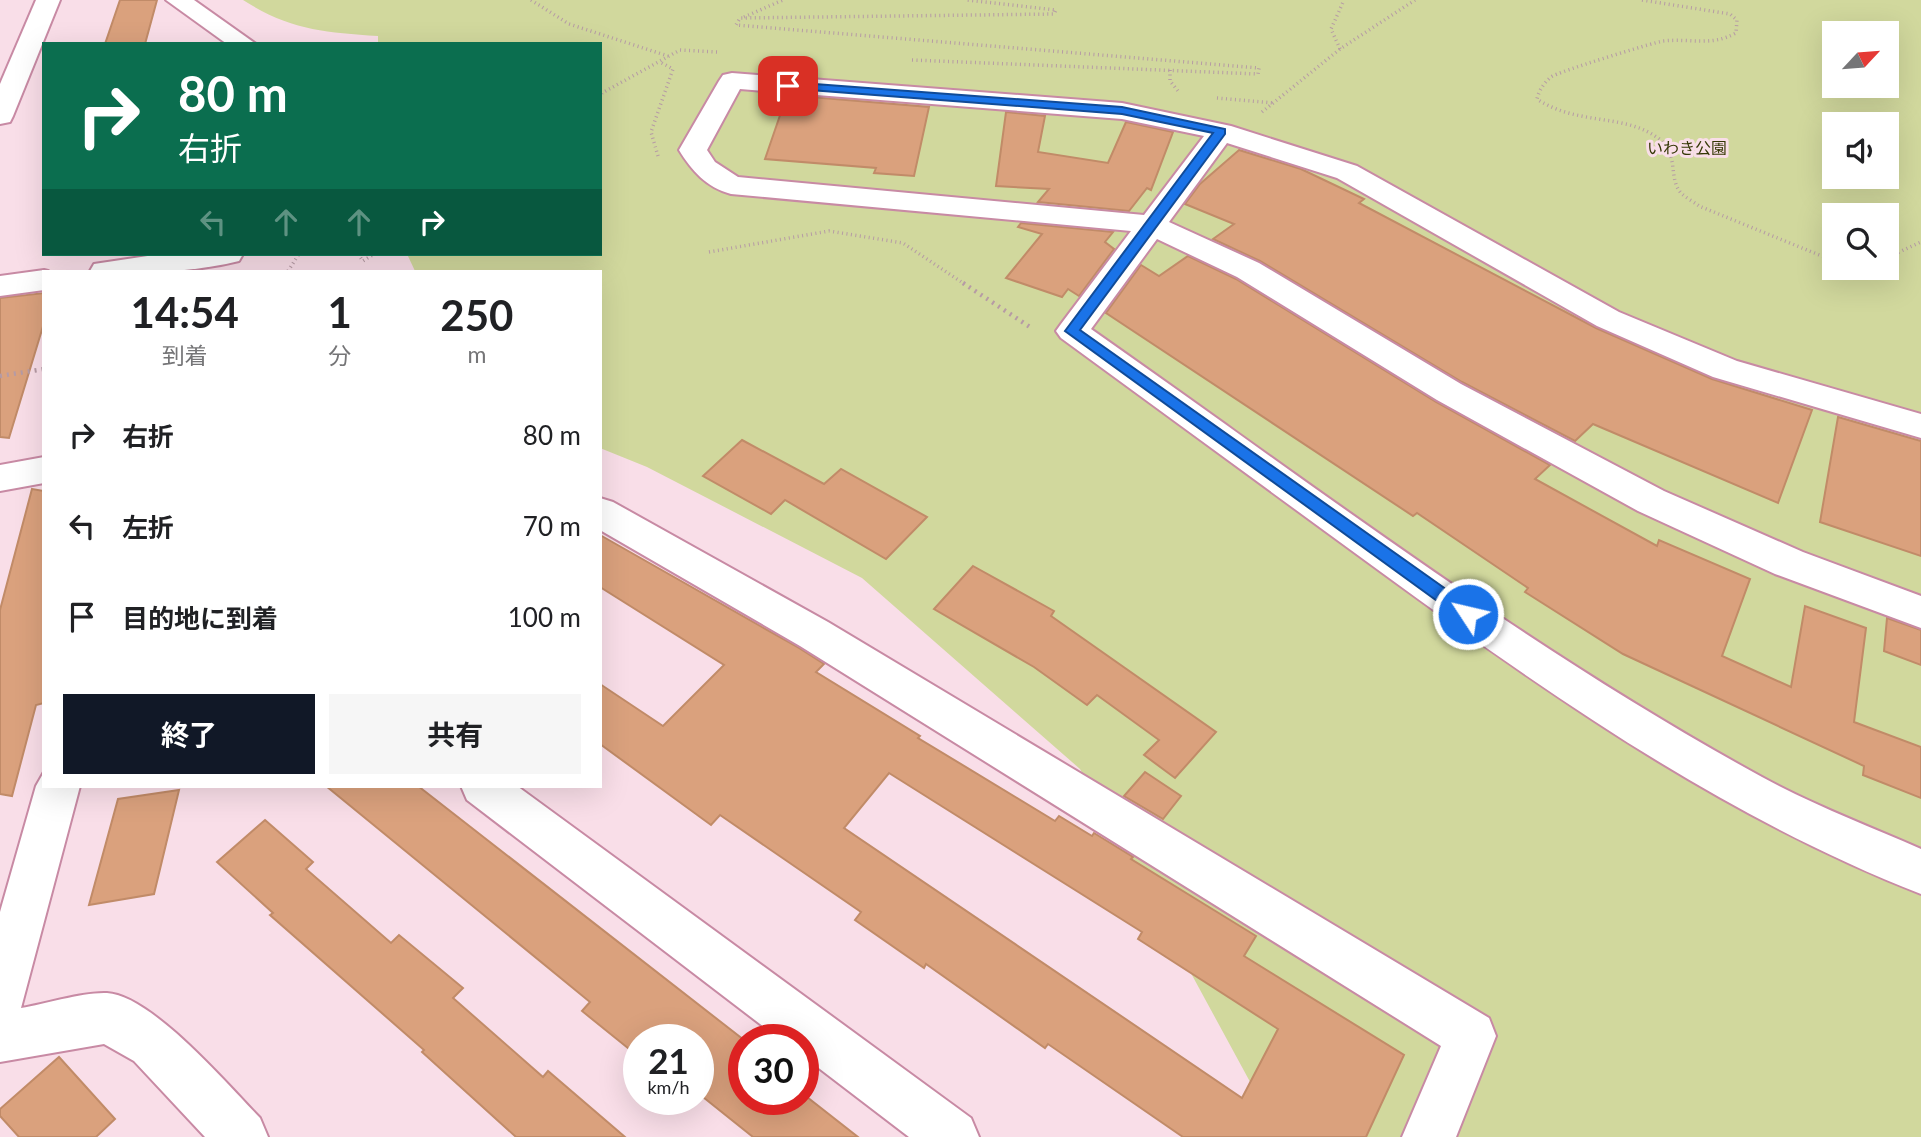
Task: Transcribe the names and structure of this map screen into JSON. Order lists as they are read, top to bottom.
{
  "parks": ["いわき公園"],
  "north": "top right",
  "page": {
    "turn": ["80 m", "右折"],
    "eta": [
      "14:54",
      "到着",
      "1",
      "分",
      "250",
      "m"
    ],
    "list": [
      {
        "name": "右折",
        "value": "80 m"
      },
      {
        "name": "左折",
        "value": "70 m"
      },
      {
        "name": "目的地に到着",
        "value": "100 m"
      }
    ],
    "buttons": ["終了", "共有"],
    "speed": "21 km/h",
    "limit": "30"
  }
}
